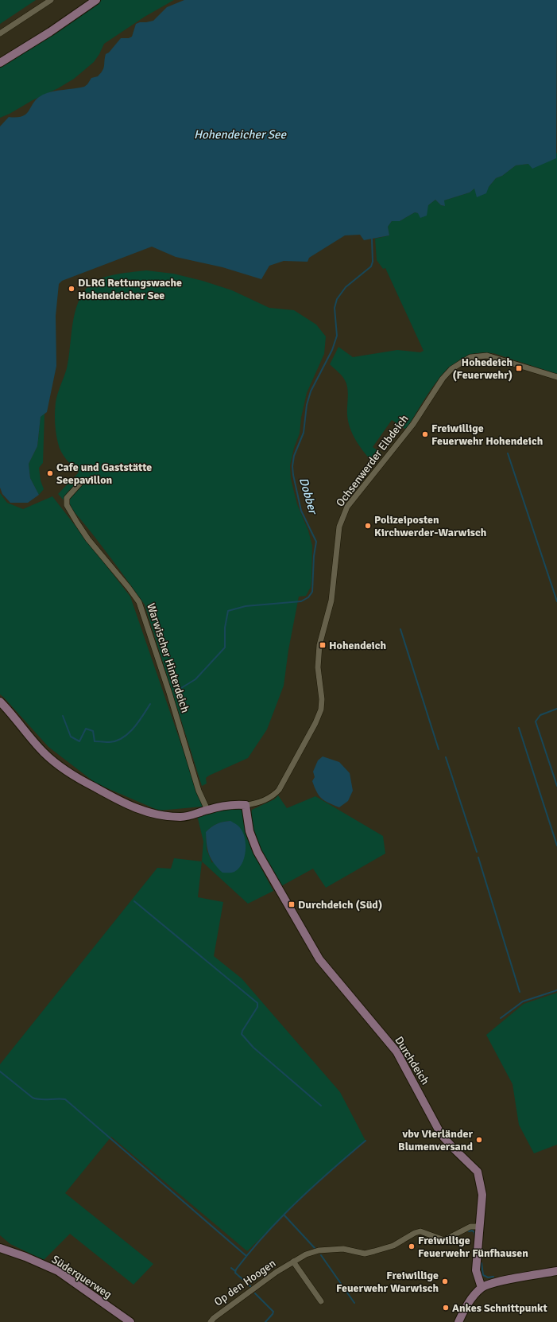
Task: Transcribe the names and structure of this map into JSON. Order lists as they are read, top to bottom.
{
  "streets": {
    "street": [
      "Ochsenwerder Elbdeich",
      "Warwischer Hinterdeich",
      "Durchdeich",
      "Süderquerweg",
      "Op den Hoogen"
    ]
  },
  "crossings": [
    ["Ochsenwerder Elbdeich", "Durchdeich"],
    ["Durchdeich", "Op den Hoogen"]
  ],
  "water": ["Hohendeicher See", "Dobber"],
  "places": {
    "other": [
      "DLRG Rettungswache Hohendeicher See",
      "Freiwillige Feuerwehr Hohendeich",
      "Cafe und Gaststätte Seepavillon",
      "Polizeiposten Kirchwerder-Warwisch",
      "vbv Vierländer Blumenversand",
      "Freiwillige Feuerwehr Fünfhausen",
      "Freiwillige Feuerwehr Warwisch",
      "Ankes Schnittpunkt"
    ],
    "transit": ["Hohedeich (Feuerwehr)", "Hohendeich", "Durchdeich (Süd)"]
  }
}
